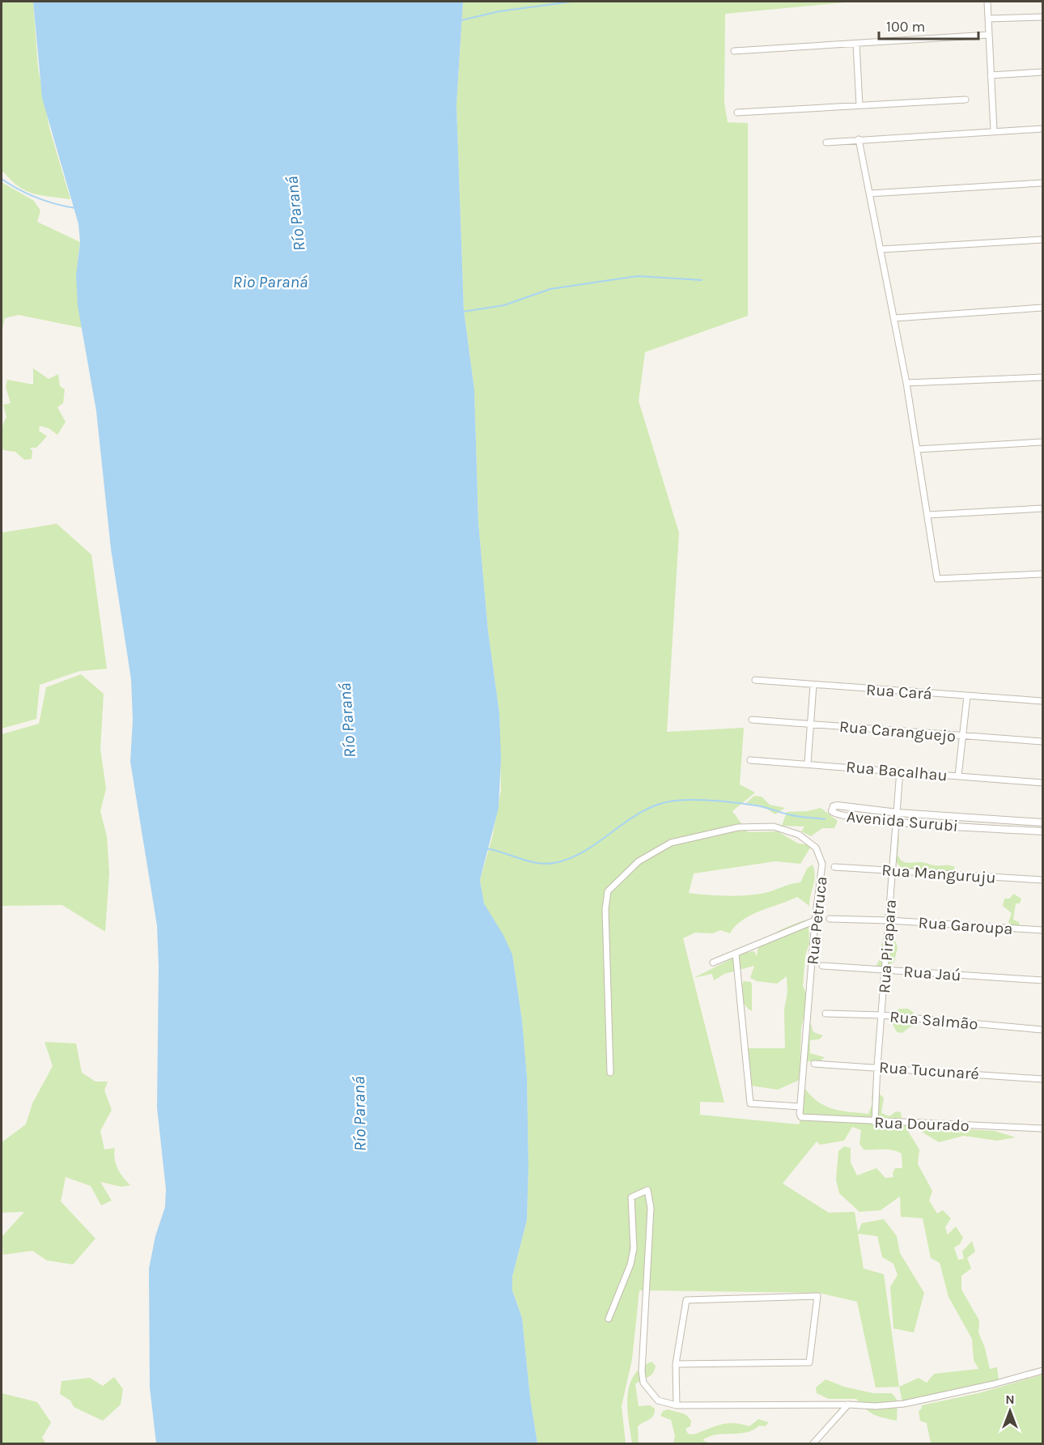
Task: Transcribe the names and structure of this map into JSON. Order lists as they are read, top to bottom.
{
  "streets": {
    "street": [
      "Rua Cará",
      "Rua Caranguejo",
      "Rua Bacalhau",
      "Avenida Surubi",
      "Rua Manguruju",
      "Rua Petruca",
      "Rua Garoupa",
      "Rua Pirapara",
      "Rua Jaú",
      "Rua Salmão",
      "Rua Tucunaré",
      "Rua Dourado"
    ]
  },
  "crossings": [
    ["Rua Bacalhau", "Rua Pirapara"],
    ["Avenida Surubi", "Rua Pirapara"],
    ["Rua Manguruju", "Rua Pirapara"],
    ["Rua Petruca", "Rua Dourado"],
    ["Rua Garoupa", "Rua Pirapara"],
    ["Rua Pirapara", "Rua Jaú"],
    ["Rua Pirapara", "Rua Salmão"],
    ["Rua Pirapara", "Rua Tucunaré"],
    ["Rua Pirapara", "Rua Dourado"]
  ],
  "water": ["Río Paraná", "Rio Paraná"],
  "scale_bar": "100 m",
  "north": "top"
}
